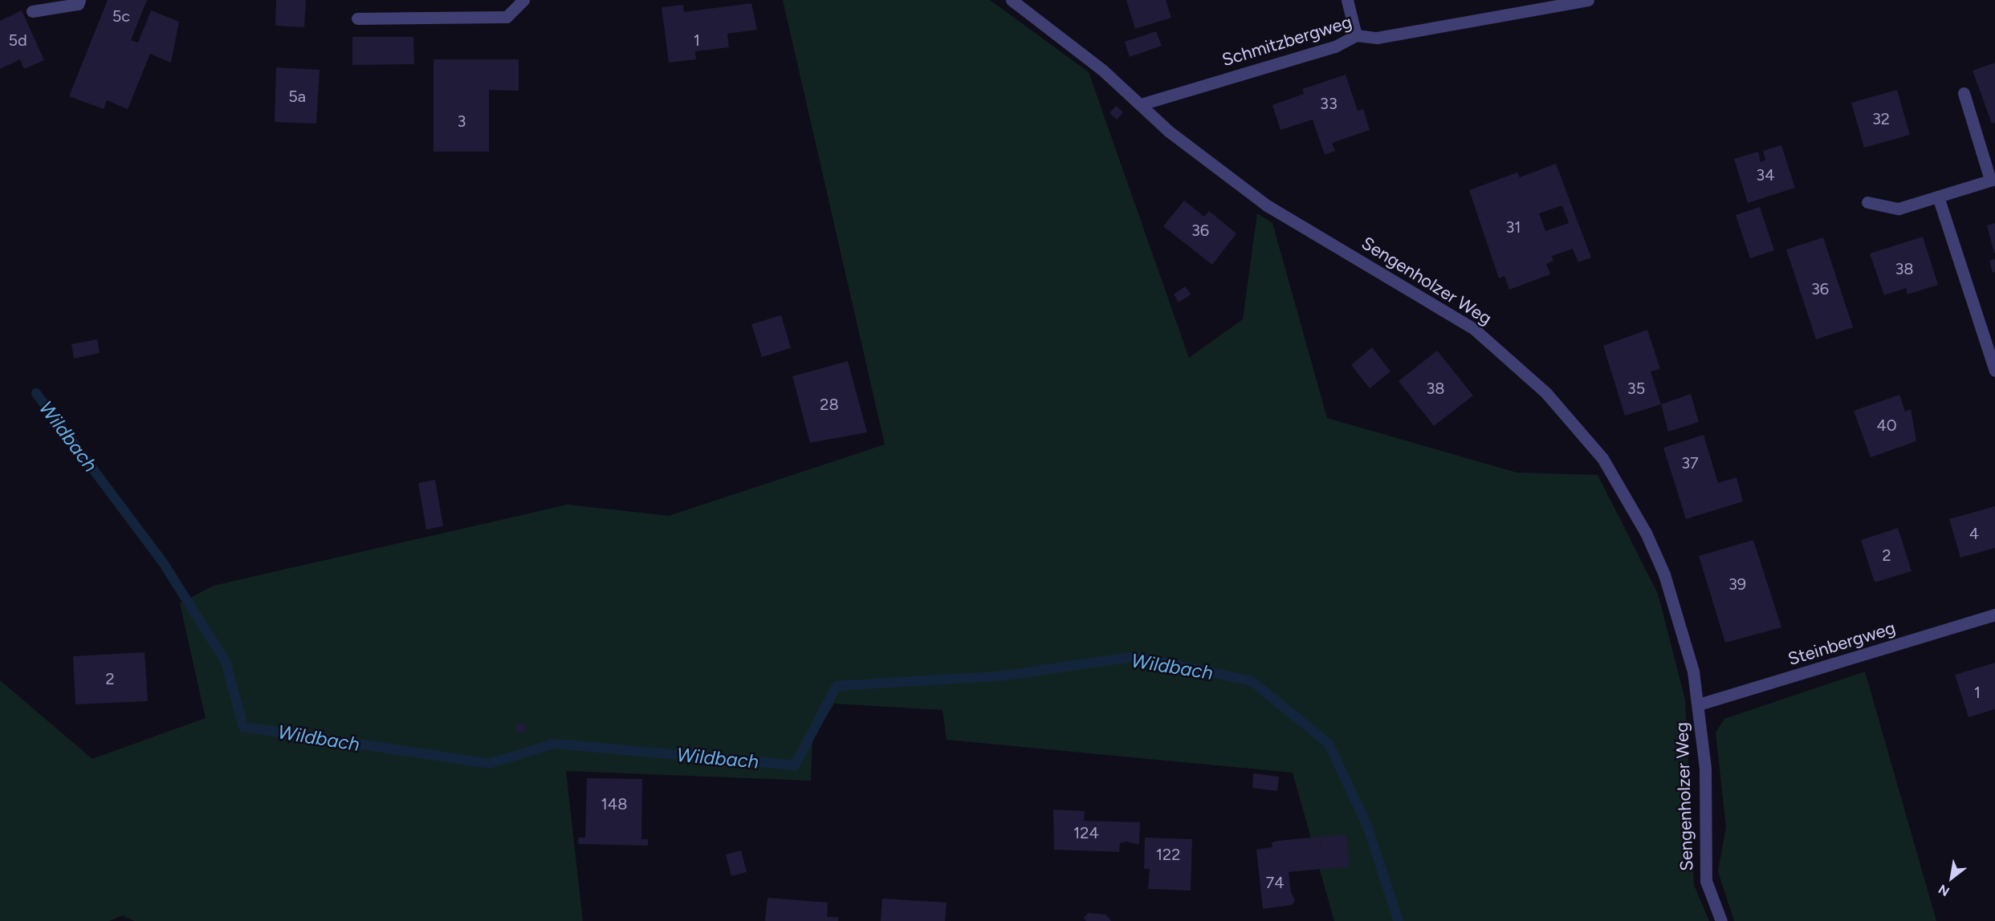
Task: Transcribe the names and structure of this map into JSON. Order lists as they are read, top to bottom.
{
  "streets": {
    "street": ["Schmitzbergweg", "Sengenholzer Weg", "Steinbergweg"]
  },
  "crossings": [
    ["Schmitzbergweg", "Sengenholzer Weg"],
    ["Sengenholzer Weg", "Steinbergweg"]
  ],
  "water": ["Wildbach"],
  "house_numbers": [
    "5c",
    "5d",
    "1",
    "5a",
    "33",
    "32",
    "3",
    "34",
    "31",
    "36",
    "38",
    "36",
    "38",
    "35",
    "28",
    "40",
    "37",
    "4",
    "2",
    "39",
    "2",
    "1",
    "148",
    "124",
    "122",
    "74"
  ],
  "north": "bottom left"
}
